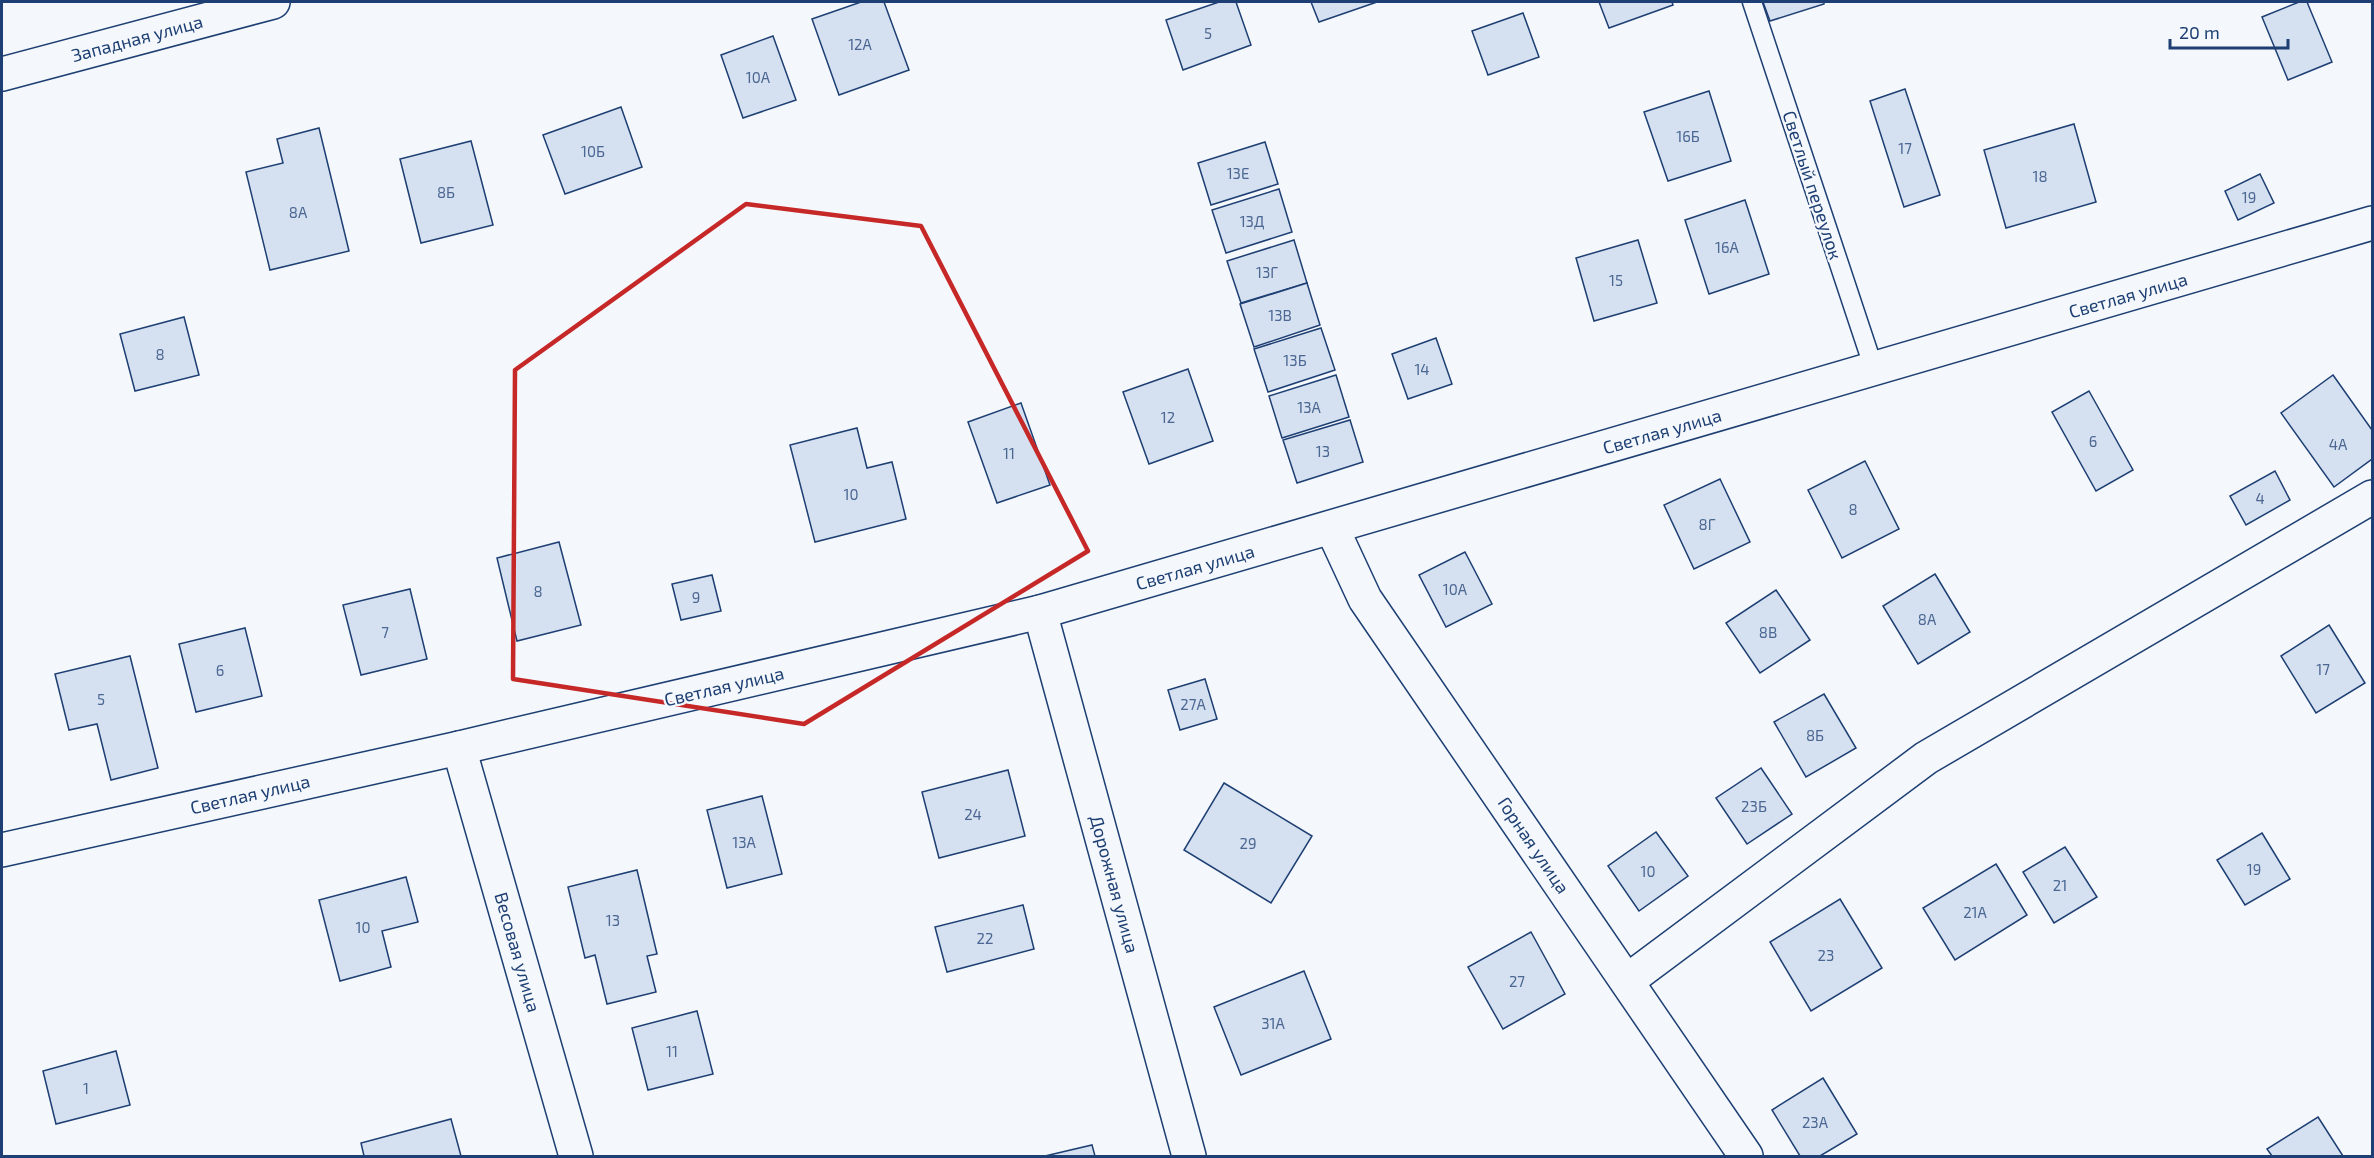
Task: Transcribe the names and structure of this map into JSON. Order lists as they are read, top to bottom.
{
  "streets": {
    "street": [
      "Западная улица",
      "Светлая улица",
      "Горная улица",
      "Дорожная улица",
      "Весовая улица"
    ],
    "lane": ["Светлый переулок"]
  },
  "crossings": [
    ["Светлый переулок", "Светлая улица"],
    ["Светлая улица", "Горная улица"],
    ["Светлая улица", "Дорожная улица"],
    ["Светлая улица", "Весовая улица"]
  ],
  "house_numbers": [
    "5",
    "12А",
    "10А",
    "16Б",
    "17",
    "10Б",
    "13Е",
    "18",
    "8Б",
    "19",
    "8А",
    "13Д",
    "16А",
    "13Г",
    "15",
    "13В",
    "8",
    "13Б",
    "14",
    "13А",
    "12",
    "6",
    "4А",
    "13",
    "11",
    "10",
    "4",
    "8",
    "8Г",
    "10А",
    "8",
    "9",
    "8А",
    "7",
    "8В",
    "17",
    "6",
    "5",
    "27А",
    "8Б",
    "23Б",
    "24",
    "13А",
    "29",
    "19",
    "10",
    "21",
    "21А",
    "13",
    "10",
    "22",
    "23",
    "27",
    "31А",
    "11",
    "1",
    "23А"
  ],
  "scale_bar": "20 m"
}
